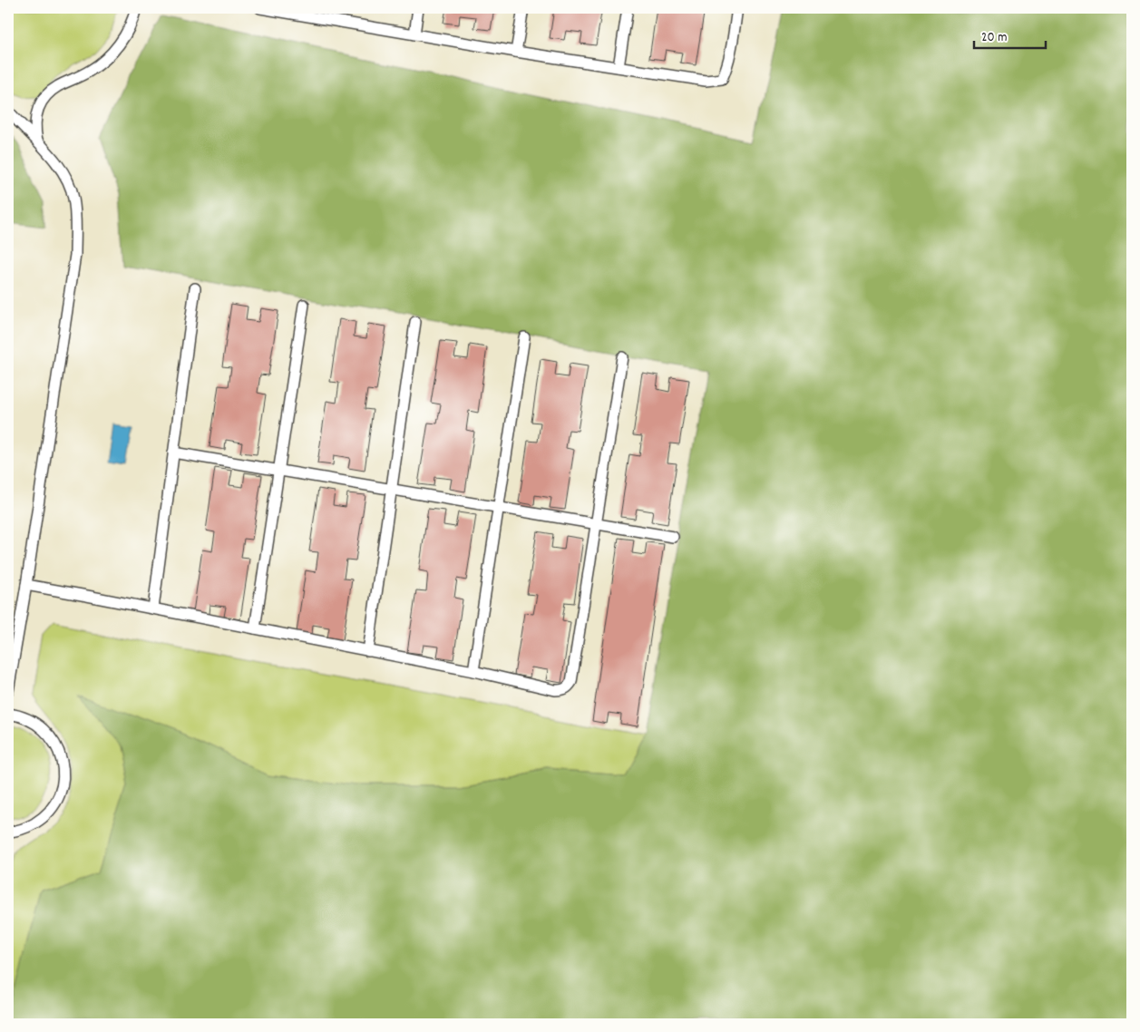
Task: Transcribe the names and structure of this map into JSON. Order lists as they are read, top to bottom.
{
  "scale_bar": "20 m"
}
